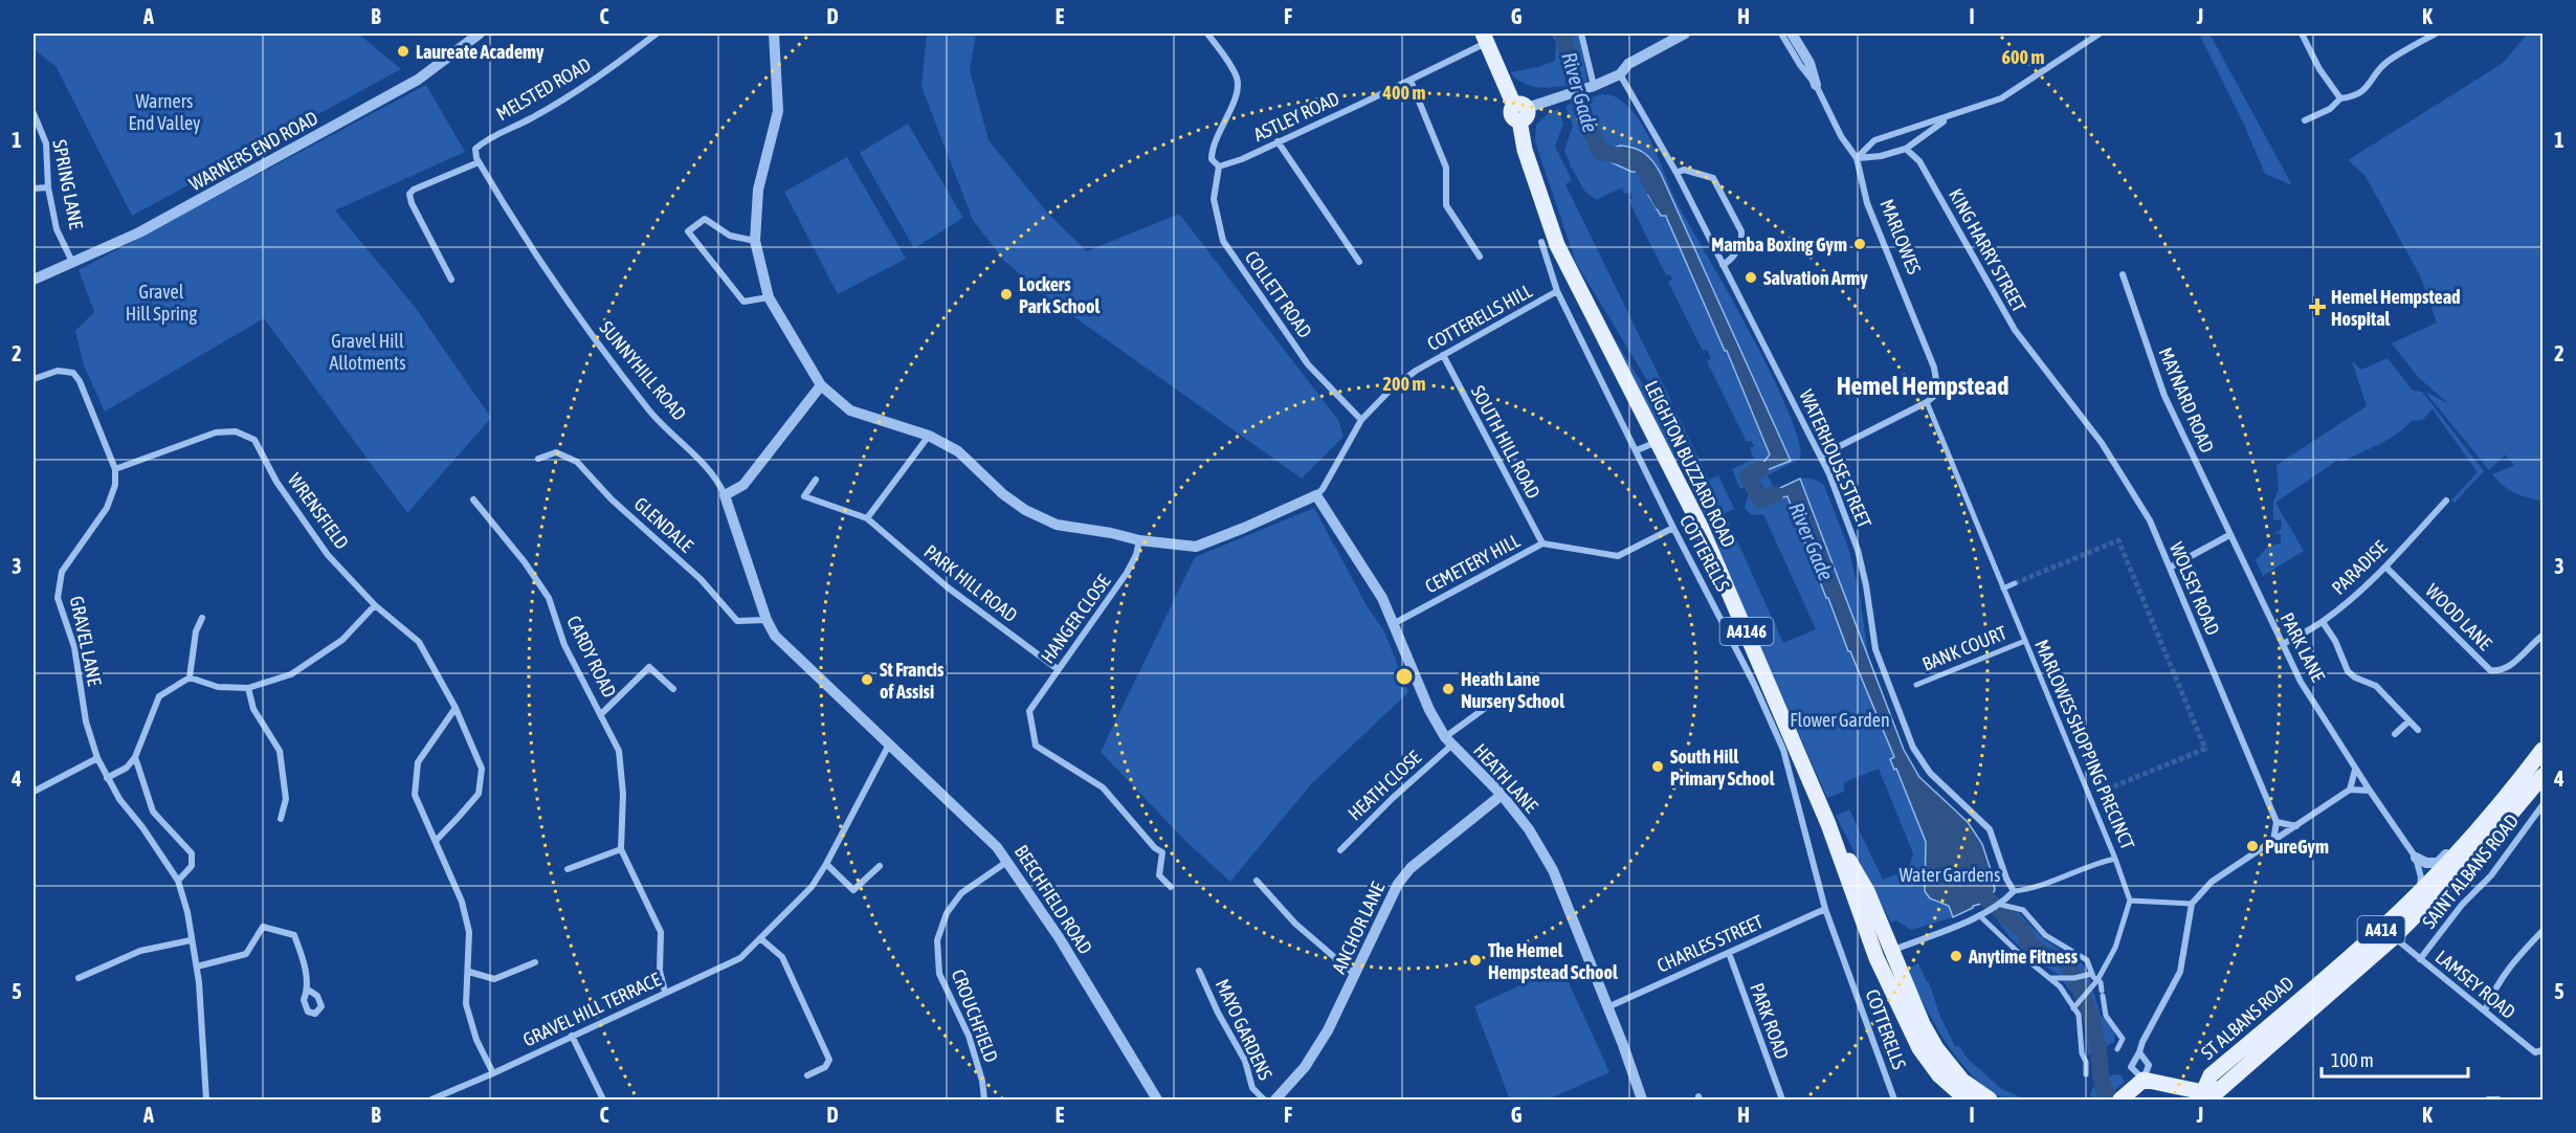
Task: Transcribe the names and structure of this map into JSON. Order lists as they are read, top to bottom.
{
  "streets": {
    "main road": [
      "LEIGHTON BUZZARD ROAD",
      "A4146",
      "A414",
      "ST ALBANS ROAD"
    ],
    "street": [
      "MELSTED ROAD",
      "ASTLEY ROAD",
      "WARNERS END ROAD",
      "SPRING LANE",
      "MARLOWES",
      "KING HARRY STREET",
      "COLLETT ROAD",
      "COTTERELLS HILL",
      "SUNNYHILL ROAD",
      "MAYNARD ROAD",
      "SOUTH HILL ROAD",
      "WATERHOUSE STREET",
      "WRENSFIELD",
      "GLENDALE",
      "COTTERELLS",
      "CEMETERY HILL",
      "PARADISE",
      "PARK HILL ROAD",
      "WOLSEY ROAD",
      "WOOD LANE",
      "HANGER CLOSE",
      "GRAVEL LANE",
      "PARK LANE",
      "BANK COURT",
      "CARDY ROAD",
      "MARLOWES SHOPPING PRECINCT",
      "HEATH LANE",
      "HEATH CLOSE",
      "SAINT ALBANS ROAD",
      "BEECHFIELD ROAD",
      "ANCHOR LANE",
      "CHARLES STREET",
      "LAMSEY ROAD",
      "GRAVEL HILL TERRACE",
      "CROUCHFIELD",
      "PARK ROAD",
      "MAYO GARDENS"
    ]
  },
  "crossings": [
    ["MELSTED ROAD", "SUNNYHILL ROAD"],
    ["ASTLEY ROAD", "COLLETT ROAD"],
    ["ASTLEY ROAD", "LEIGHTON BUZZARD ROAD"],
    ["WARNERS END ROAD", "SPRING LANE"],
    ["MARLOWES", "MARLOWES SHOPPING PRECINCT"],
    ["KING HARRY STREET", "WOLSEY ROAD"],
    ["COLLETT ROAD", "COTTERELLS HILL"],
    ["COTTERELLS HILL", "SOUTH HILL ROAD"],
    ["COTTERELLS HILL", "COTTERELLS"],
    ["COTTERELLS HILL", "HEATH LANE"],
    ["SUNNYHILL ROAD", "GLENDALE"],
    ["SUNNYHILL ROAD", "BEECHFIELD ROAD"],
    ["MAYNARD ROAD", "PARK LANE"],
    ["SOUTH HILL ROAD", "CEMETERY HILL"],
    ["WRENSFIELD", "GRAVEL LANE"],
    ["GLENDALE", "BEECHFIELD ROAD"],
    ["COTTERELLS", "CEMETERY HILL"],
    ["COTTERELLS", "CHARLES STREET"],
    ["CEMETERY HILL", "HEATH LANE"],
    ["PARADISE", "WOOD LANE"],
    ["PARADISE", "PARK LANE"],
    ["PARK HILL ROAD", "HANGER CLOSE"],
    ["BANK COURT", "MARLOWES SHOPPING PRECINCT"],
    ["CARDY ROAD", "GRAVEL HILL TERRACE"],
    ["HEATH LANE", "HEATH CLOSE"],
    ["HEATH LANE", "ANCHOR LANE"],
    ["HEATH LANE", "CHARLES STREET"],
    ["SAINT ALBANS ROAD", "A414"],
    ["SAINT ALBANS ROAD", "LAMSEY ROAD"],
    ["SAINT ALBANS ROAD", "ST ALBANS ROAD"],
    ["BEECHFIELD ROAD", "GRAVEL HILL TERRACE"],
    ["BEECHFIELD ROAD", "CROUCHFIELD"],
    ["A414", "ST ALBANS ROAD"],
    ["CHARLES STREET", "PARK ROAD"]
  ],
  "districts": ["Hemel Hempstead"],
  "water": ["River Gade"],
  "parks": [
    "Warners End Valley",
    "Gravel Hill Spring",
    "Gravel Hill Allotments",
    "Flower Garden",
    "Water Gardens"
  ],
  "places": {
    "other": [
      "Laureate Academy",
      "Mamba Boxing Gym",
      "Salvation Army",
      "Lockers Park School",
      "St Francis of Assisi",
      "Heath Lane Nursery School",
      "South Hill Primary School",
      "PureGym",
      "Anytime Fitness",
      "The Hemel Hempstead School"
    ],
    "health": ["Hemel Hempstead Hospital"]
  },
  "scale_bar": "100 m",
  "grid": {
    "columns": [
      "A",
      "B",
      "C",
      "D",
      "E",
      "F",
      "G",
      "H",
      "I",
      "J",
      "K"
    ],
    "rows": [
      "1",
      "2",
      "3",
      "4",
      "5"
    ]
  },
  "rings": ["600 m", "400 m", "200 m"]
}
